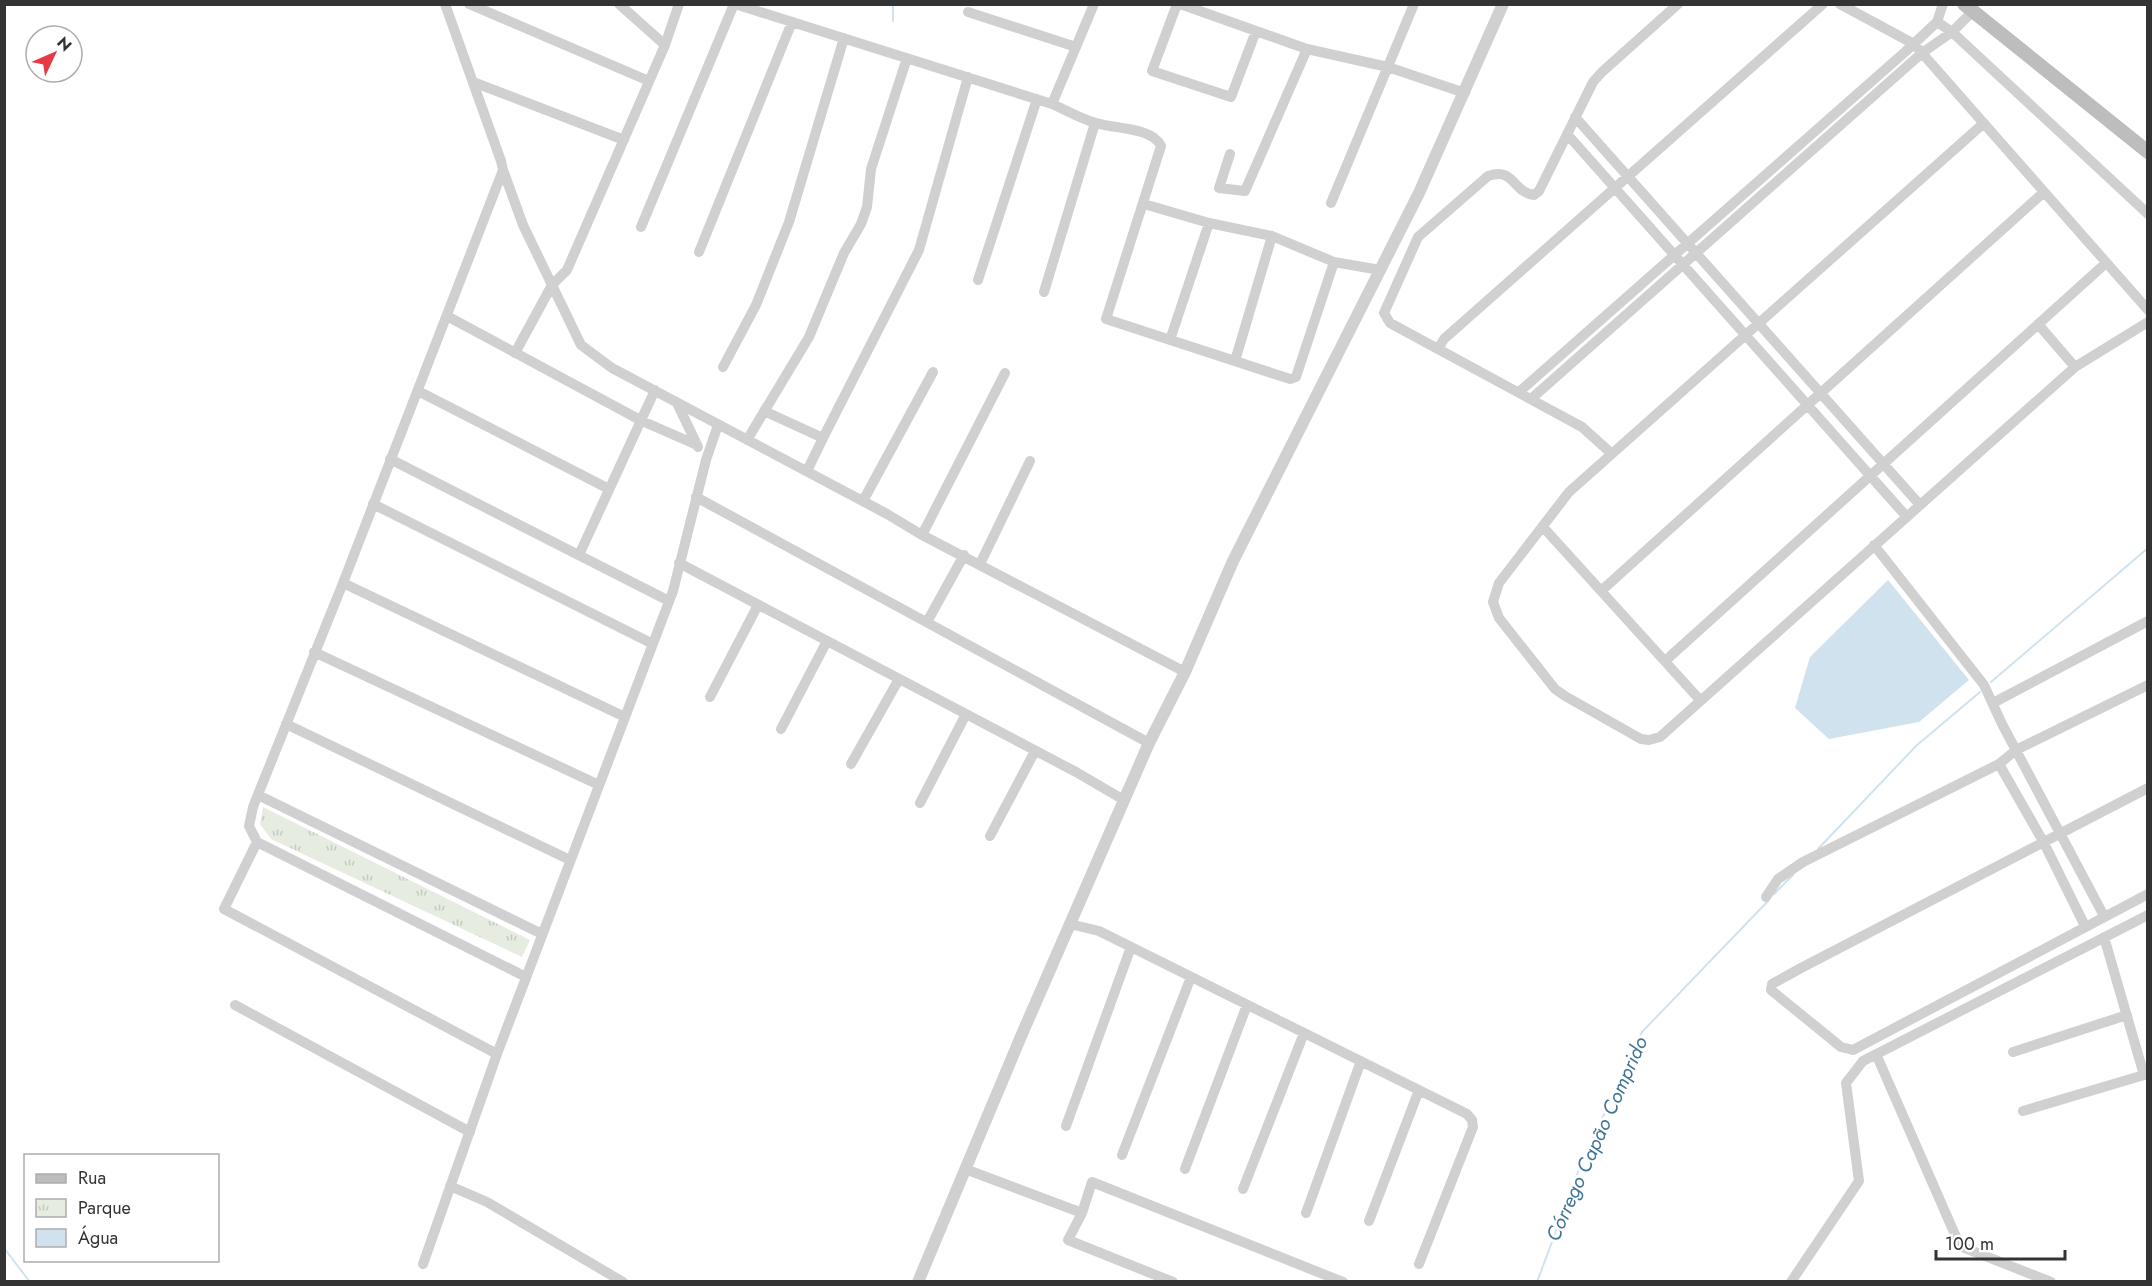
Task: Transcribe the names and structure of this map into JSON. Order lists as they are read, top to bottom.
{
  "water": ["Córrego Capão Comprido"],
  "legend": ["Rua", "Parque", "Água"],
  "scale_bar": "100 m",
  "north": "top right"
}
